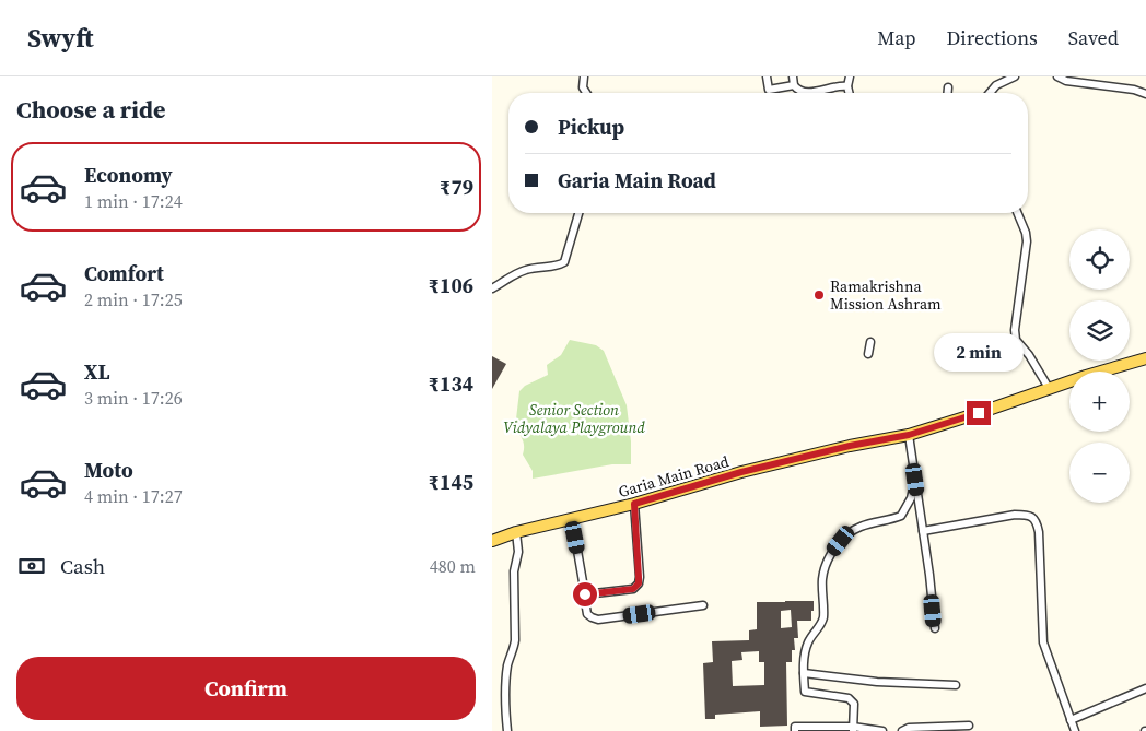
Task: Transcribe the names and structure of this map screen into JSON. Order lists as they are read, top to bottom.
{
  "streets": {
    "main road": ["Garia Main Road"]
  },
  "parks": ["Senior Section Vidyalaya Playground"],
  "places": ["Ramakrishna Mission Ashram"],
  "page": {
    "header": "Swyft",
    "nav": ["Map", "Directions", "Saved"],
    "heading": "Choose a ride",
    "banner": ["Pickup", "Garia Main Road"],
    "list": [
      {
        "name": "Economy",
        "note": "1 min · 17:24",
        "value": "₹79"
      },
      {
        "name": "Comfort",
        "note": "2 min · 17:25",
        "value": "₹106"
      },
      {
        "name": "XL",
        "note": "3 min · 17:26",
        "value": "₹134"
      },
      {
        "name": "Moto",
        "note": "4 min · 17:27",
        "value": "₹145"
      }
    ],
    "map_buttons": ["+", "−"],
    "bubble": "2 min",
    "pay": ["Cash", "480 m"],
    "buttons": "Confirm"
  }
}
